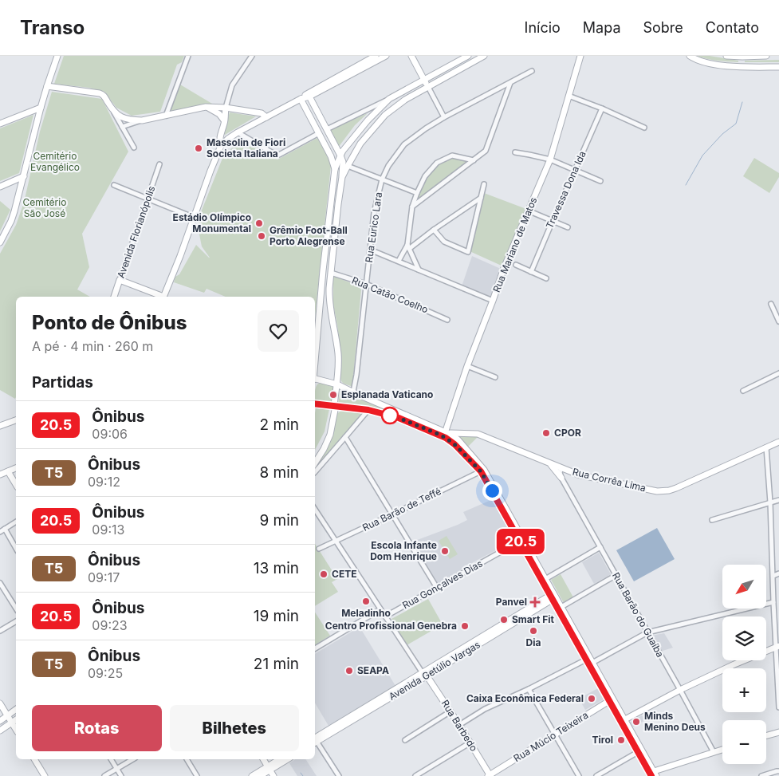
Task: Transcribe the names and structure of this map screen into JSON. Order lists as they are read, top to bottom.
{
  "streets": {
    "main road": [
      "Avenida Florianópolis",
      "Rua Mariano de Matos",
      "Rua Corrêa Lima",
      "Avenida Getúlio Vargas",
      "Rua Barbedo",
      "Rua Múcio Teixeira"
    ],
    "street": [
      "Travessa Dona Ida",
      "Rua Eurico Lara",
      "Rua Catão Coelho",
      "Rua Barão de Teffé",
      "Rua Gonçalves Dias",
      "Rua Barão do Guaíba"
    ]
  },
  "crossings": [
    ["Rua Eurico Lara", "Rua Catão Coelho"],
    ["Rua Mariano de Matos", "Rua Corrêa Lima"],
    ["Rua Corrêa Lima", "Rua Barão do Guaíba"],
    ["Avenida Getúlio Vargas", "Rua Barbedo"],
    ["Rua Barbedo", "Rua Múcio Teixeira"]
  ],
  "parks": ["Cemitério Evangélico", "Cemitério São José"],
  "places": {
    "other": [
      "Massolin de Fiori Societa Italiana",
      "Estádio Olímpico Monumental",
      "Grêmio Foot-Ball Porto Alegrense",
      "Esplanada Vaticano",
      "CPOR",
      "Escola Infante Dom Henrique",
      "CETE",
      "Meladinho",
      "Smart Fit",
      "Centro Profissional Genebra",
      "Dia",
      "SEAPA",
      "Caixa Econômica Federal",
      "Minds Menino Deus",
      "Tirol"
    ],
    "health": ["Panvel"]
  },
  "lines": ["bus line 20.5"],
  "north": "bottom left",
  "page": {
    "header": "Transo",
    "nav": [
      "Início",
      "Mapa",
      "Sobre",
      "Contato"
    ],
    "on_map": "20.5",
    "heading": [
      ["Ponto de Ônibus", "A pé · 4 min · 260 m"],
      "Partidas"
    ],
    "list": [
      {
        "mark": "20.5",
        "name": "Ônibus",
        "note": "09:06",
        "value": "2 min"
      },
      {
        "mark": "T5",
        "name": "Ônibus",
        "note": "09:12",
        "value": "8 min"
      },
      {
        "mark": "20.5",
        "name": "Ônibus",
        "note": "09:13",
        "value": "9 min"
      },
      {
        "mark": "T5",
        "name": "Ônibus",
        "note": "09:17",
        "value": "13 min"
      },
      {
        "mark": "20.5",
        "name": "Ônibus",
        "note": "09:23",
        "value": "19 min"
      },
      {
        "mark": "T5",
        "name": "Ônibus",
        "note": "09:25",
        "value": "21 min"
      }
    ],
    "map_buttons": ["+", "−"],
    "buttons": ["Rotas", "Bilhetes"]
  }
}
